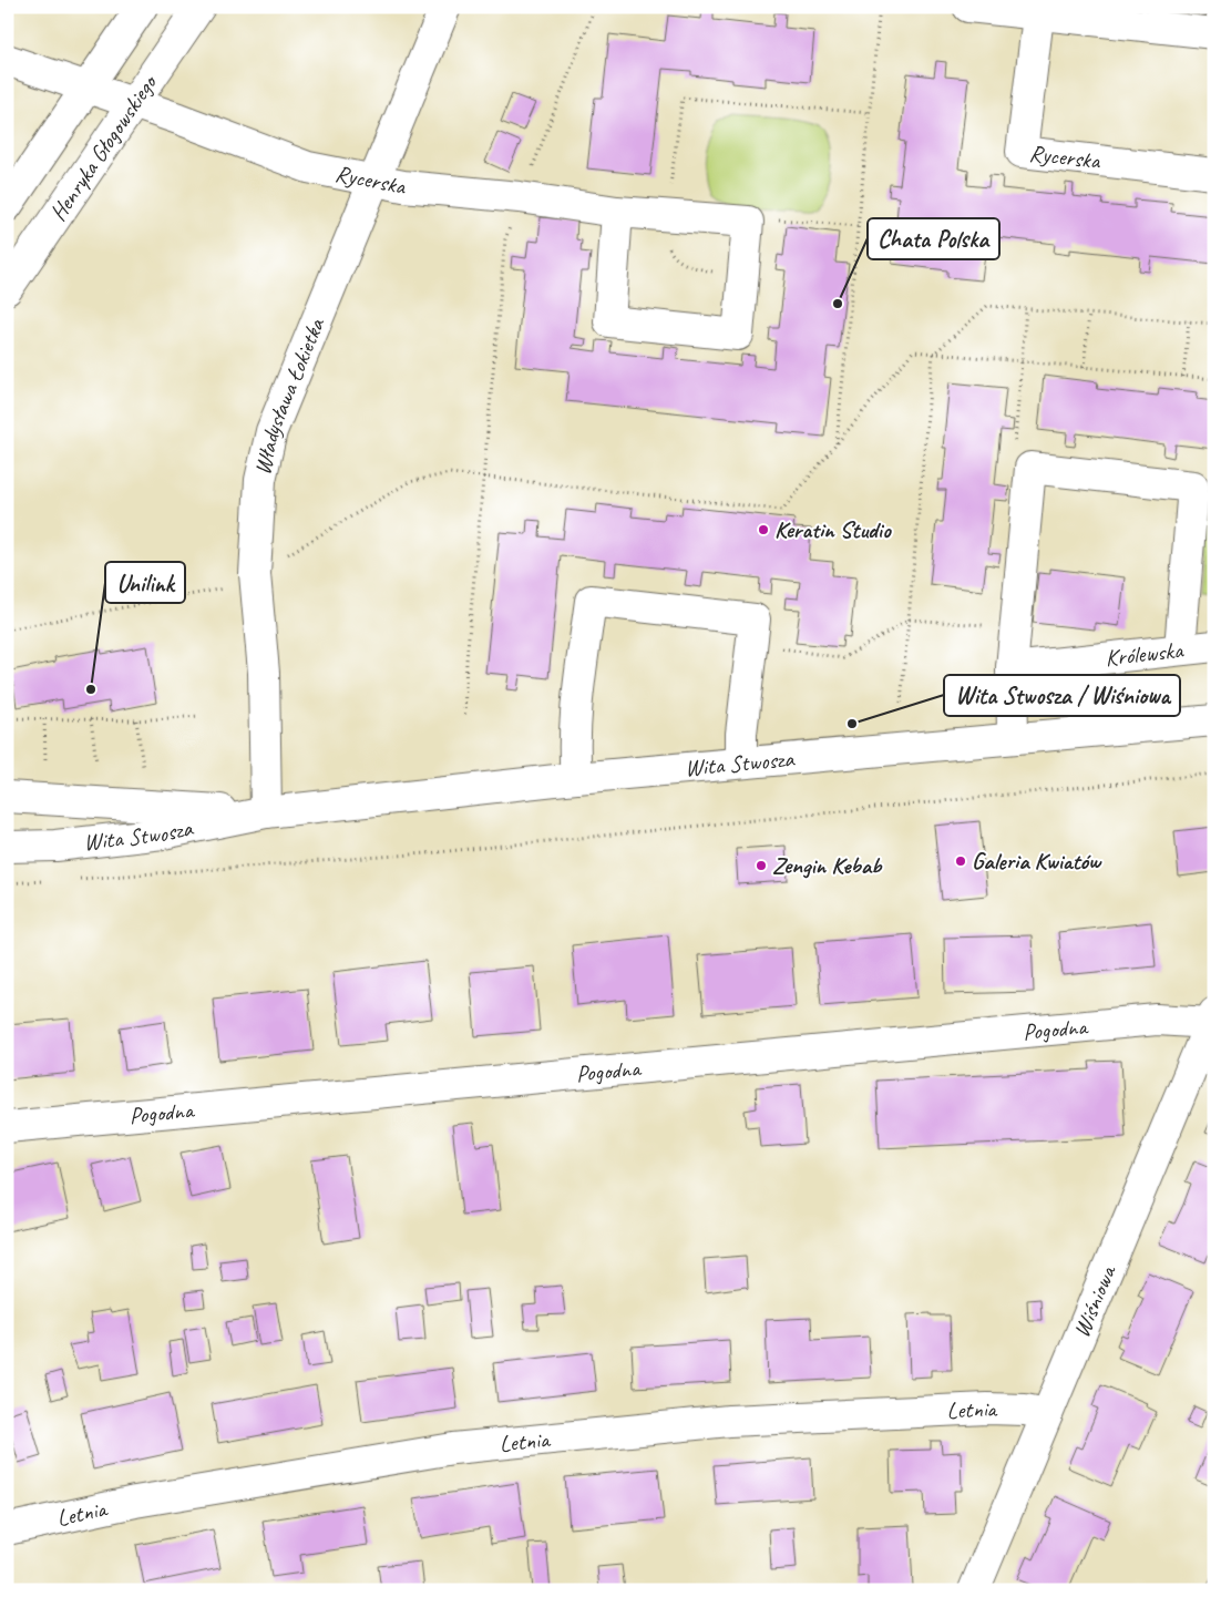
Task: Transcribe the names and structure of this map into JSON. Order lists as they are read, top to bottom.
{
  "streets": {
    "street": [
      "Henryka Głogowskiego",
      "Rycerska",
      "Władysława Łokietka",
      "Królewska",
      "Wita Stwosza",
      "Pogodna",
      "Wiśniowa",
      "Letnia"
    ]
  },
  "crossings": [
    ["Henryka Głogowskiego", "Rycerska"],
    ["Rycerska", "Władysława Łokietka"],
    ["Władysława Łokietka", "Wita Stwosza"],
    ["Pogodna", "Wiśniowa"],
    ["Wiśniowa", "Letnia"]
  ],
  "places": [
    "Chata Polska",
    "Keratin Studio",
    "Unilink",
    "Wita Stwosza / Wiśniowa",
    "Galeria Kwiatów",
    "Zengin Kebab"
  ]
}
